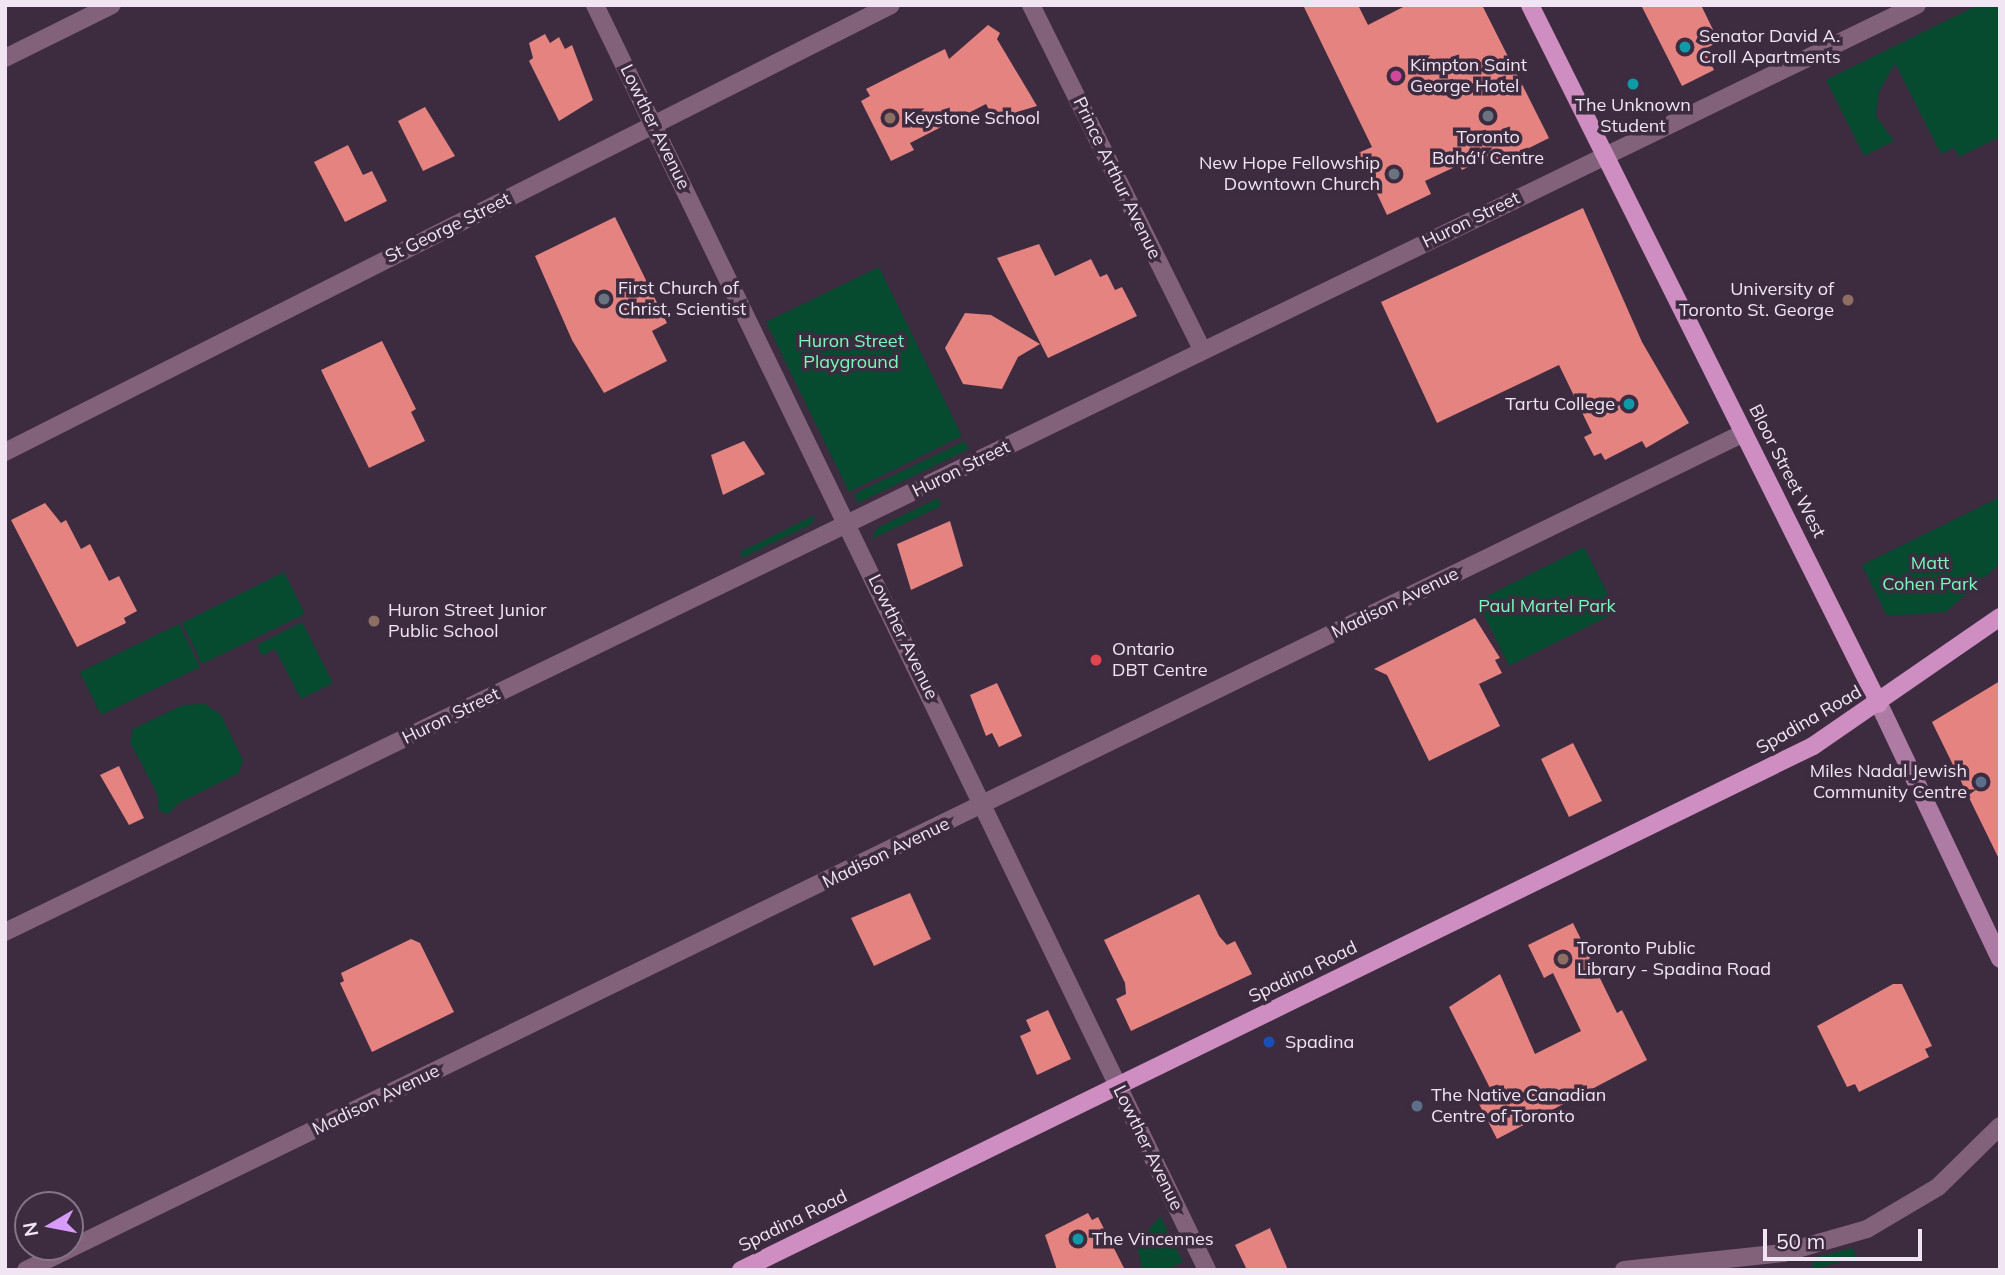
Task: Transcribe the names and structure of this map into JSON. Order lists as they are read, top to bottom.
{
  "streets": {
    "main road": ["Bloor Street West", "Spadina Road"],
    "street": [
      "Lowther Avenue",
      "Prince Arthur Avenue",
      "Huron Street",
      "St George Street",
      "Madison Avenue"
    ]
  },
  "crossings": [
    ["Lowther Avenue", "Huron Street"],
    ["Lowther Avenue", "St George Street"],
    ["Lowther Avenue", "Madison Avenue"],
    ["Lowther Avenue", "Spadina Road"],
    ["Prince Arthur Avenue", "Huron Street"],
    ["Huron Street", "Bloor Street West"],
    ["Bloor Street West", "Madison Avenue"],
    ["Bloor Street West", "Spadina Road"]
  ],
  "parks": ["Huron Street Playground", "Matt Cohen Park", "Paul Martel Park"],
  "places": [
    "Senator David A. Croll Apartments",
    "Kimpton Saint George Hotel",
    "The Unknown Student",
    "Toronto Bahá'í Centre",
    "Keystone School",
    "New Hope Fellowship Downtown Church",
    "First Church of Christ, Scientist",
    "University of Toronto St. George",
    "Tartu College",
    "Huron Street Junior Public School",
    "Ontario DBT Centre",
    "Miles Nadal Jewish Community Centre",
    "Toronto Public Library - Spadina Road",
    "Spadina",
    "The Native Canadian Centre of Toronto",
    "The Vincennes"
  ],
  "scale_bar": "50 m",
  "north": "left"
}
